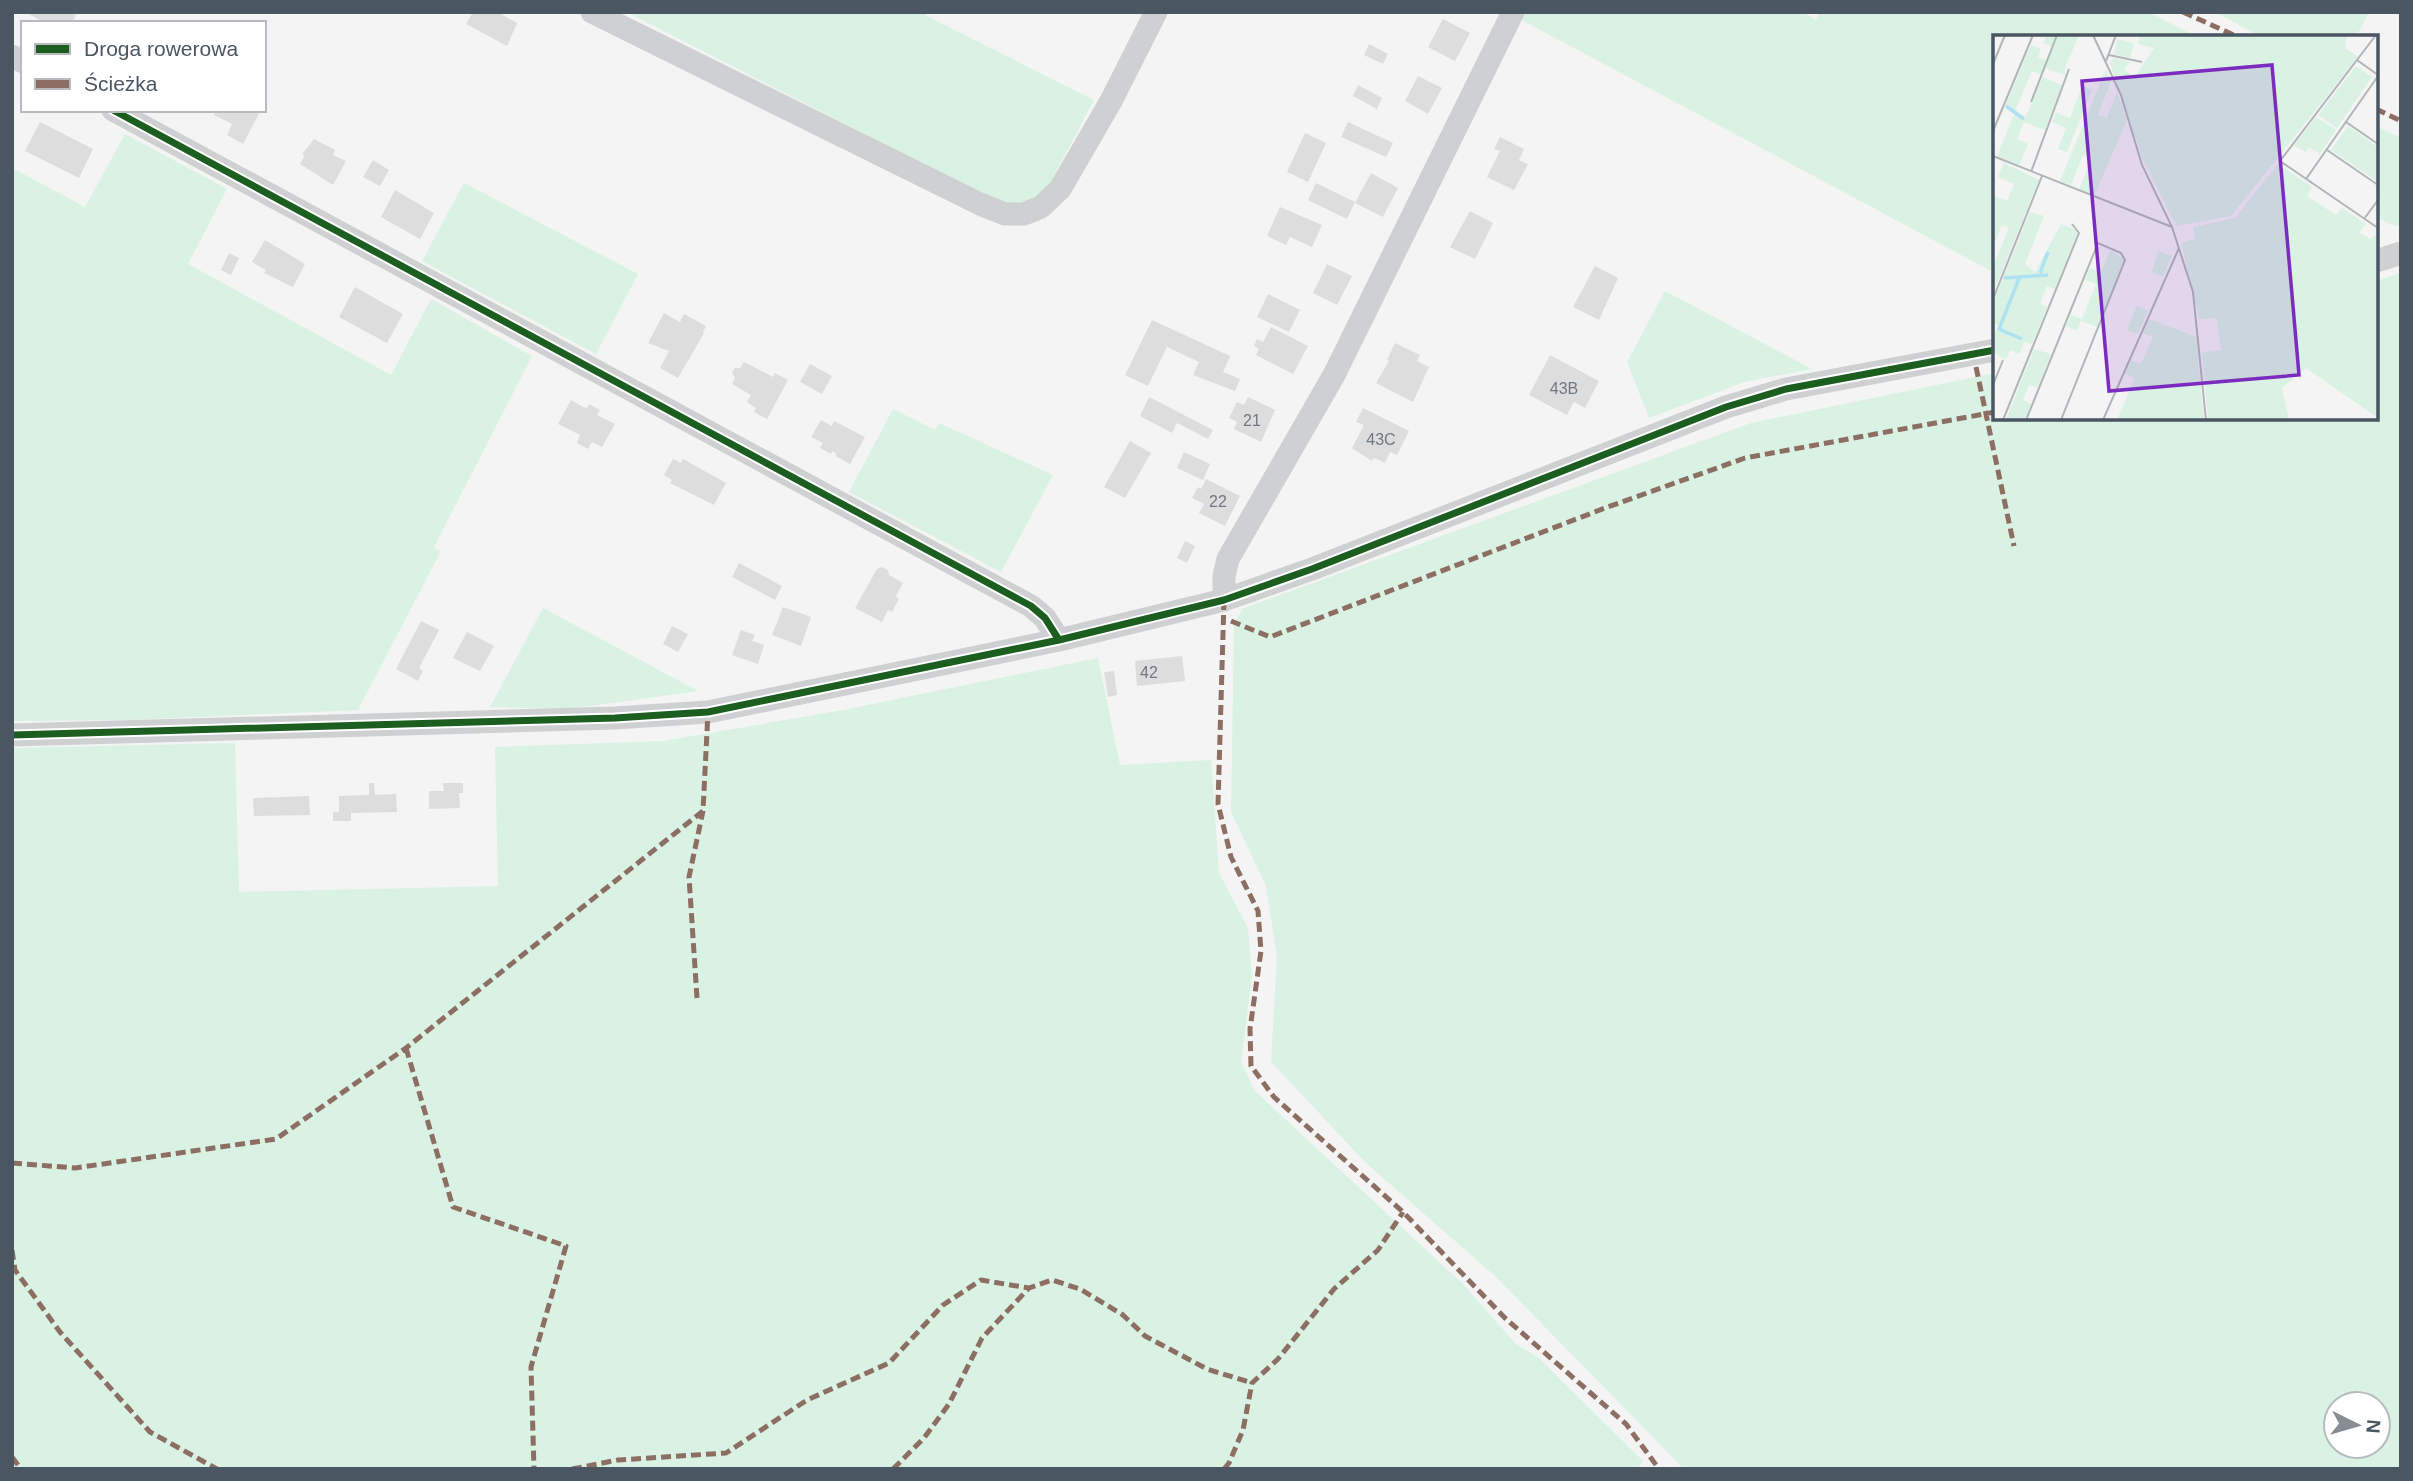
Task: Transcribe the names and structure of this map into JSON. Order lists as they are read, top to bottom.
{
  "house_numbers": [
    "43B",
    "21",
    "43C",
    "22",
    "42"
  ],
  "legend": ["Droga rowerowa", "Ścieżka"],
  "north": "right"
}
